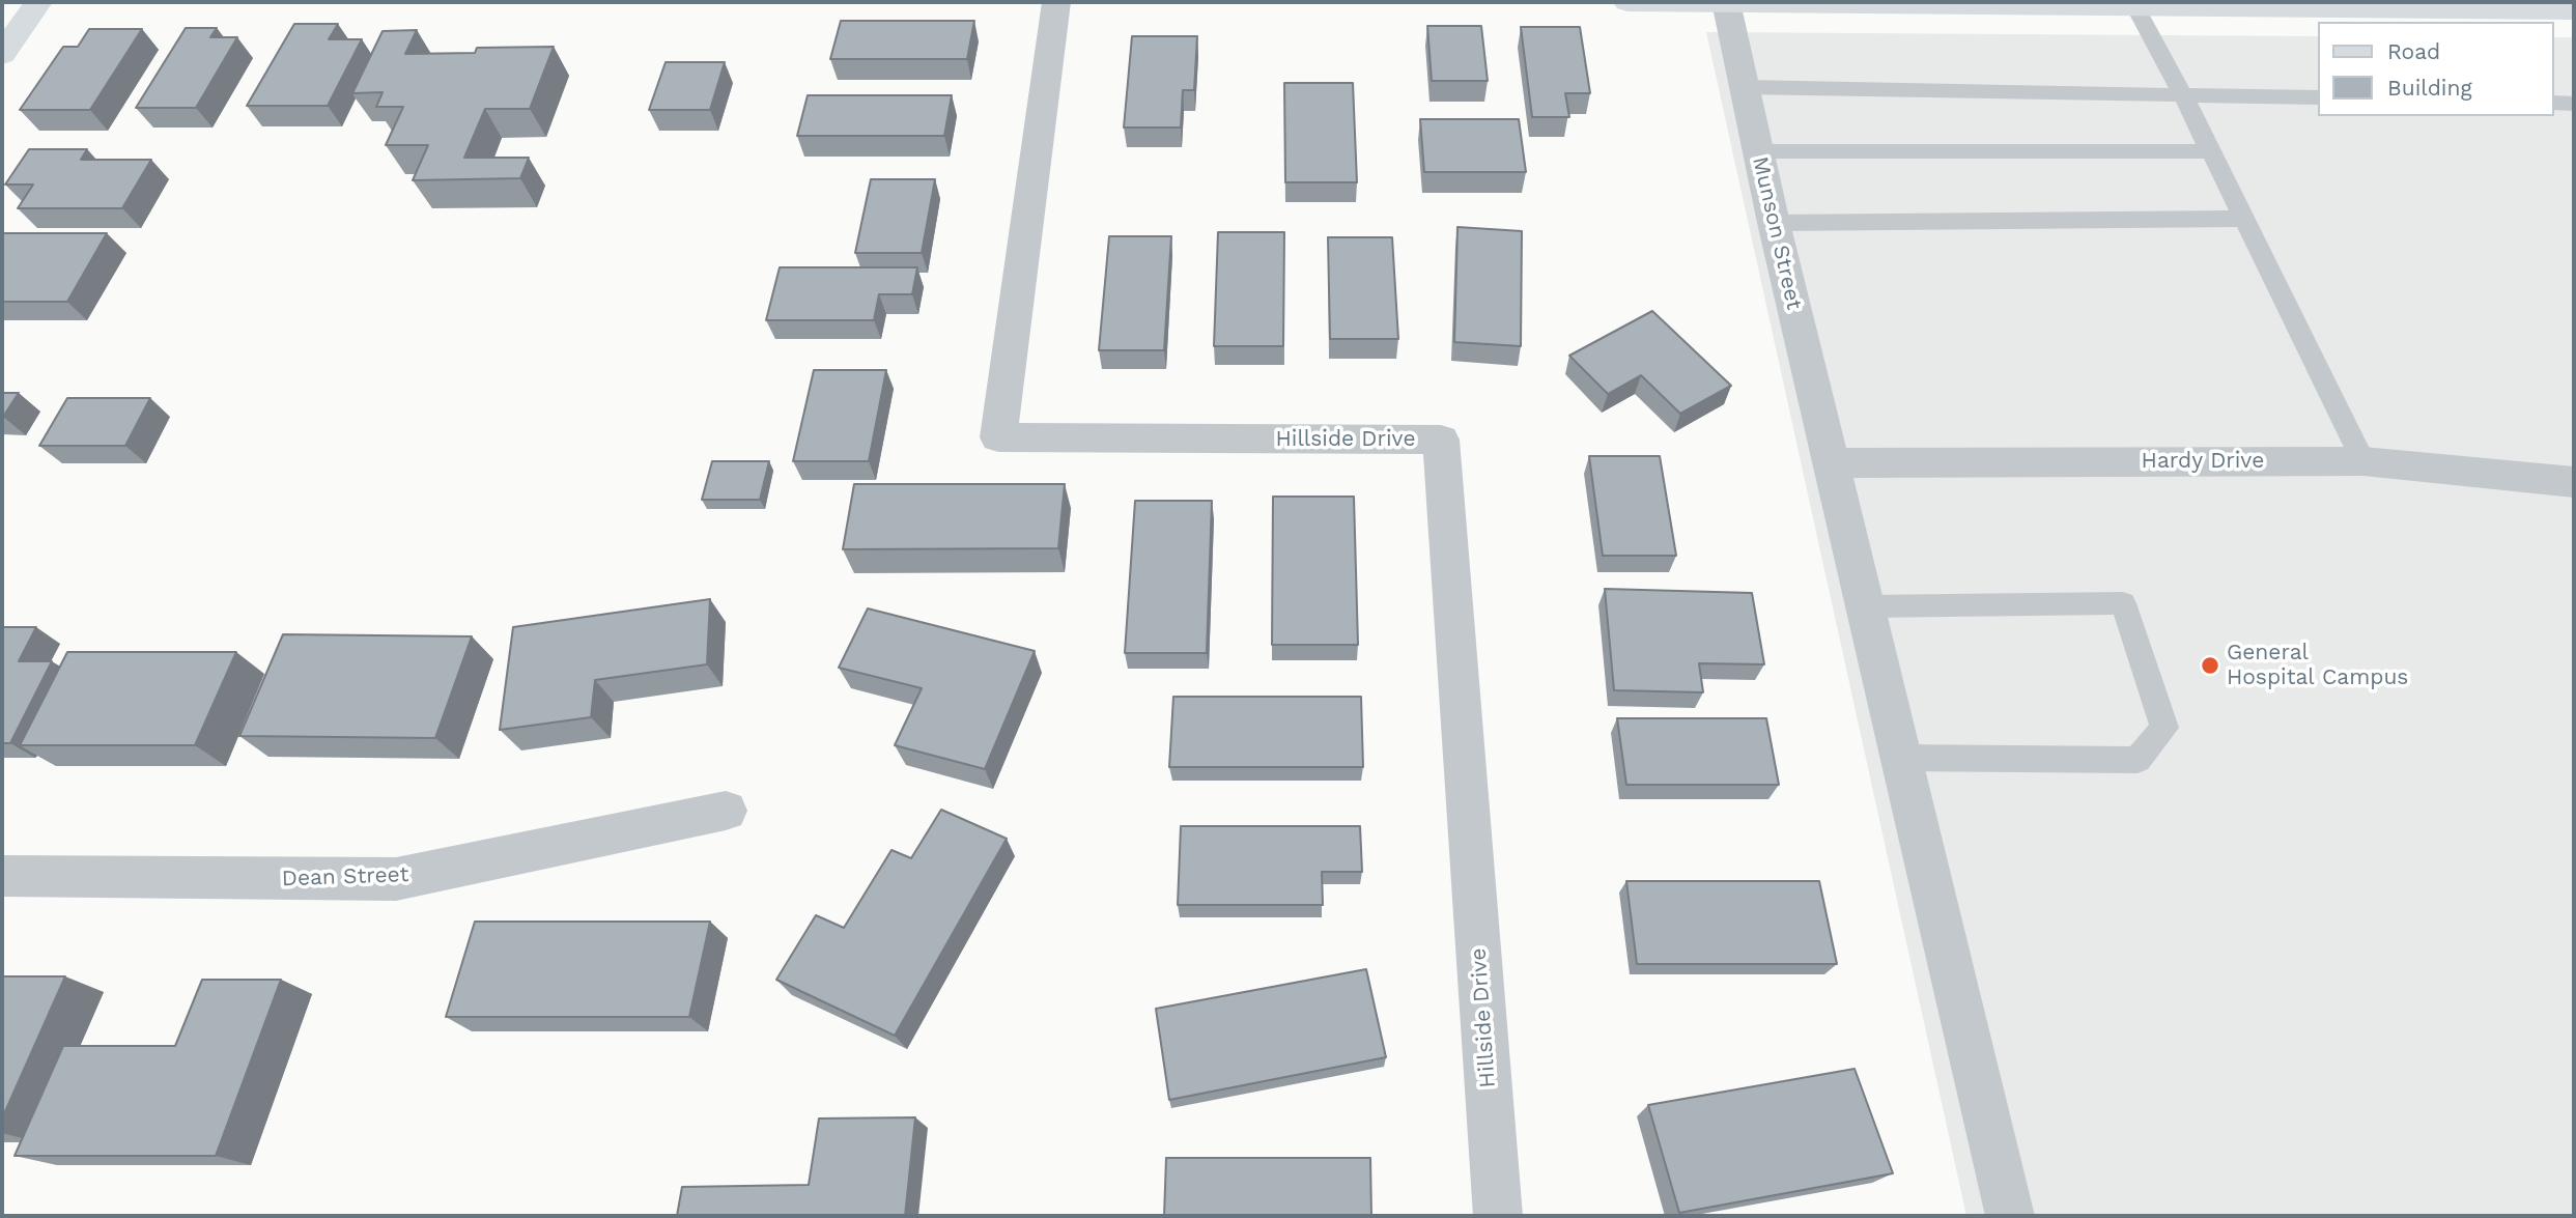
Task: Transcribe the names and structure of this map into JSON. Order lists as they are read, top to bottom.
{
  "streets": {
    "street": [
      "Munson Street",
      "Hillside Drive",
      "Hardy Drive",
      "Dean Street"
    ]
  },
  "crossings": [
    ["Munson Street", "Hardy Drive"]
  ],
  "places": ["General Hospital Campus"],
  "legend": ["Road", "Building"]
}
